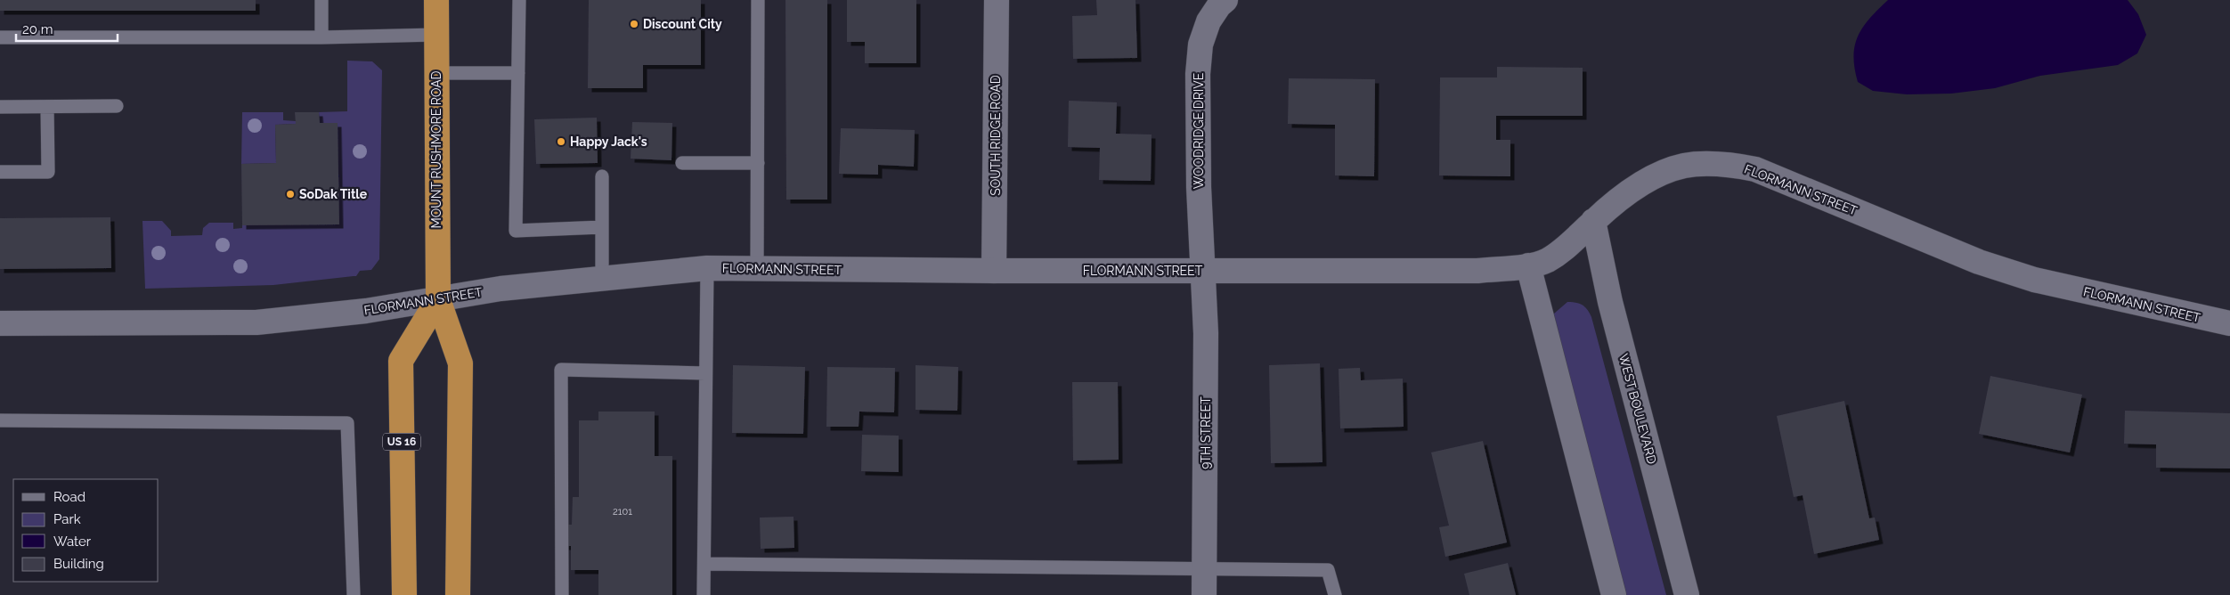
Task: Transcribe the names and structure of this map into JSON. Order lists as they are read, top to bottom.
{
  "streets": {
    "highway": ["MOUNT RUSHMORE ROAD", "US 16"],
    "street": [
      "WOODRIDGE DRIVE",
      "SOUTH RIDGE ROAD",
      "FLORMANN STREET",
      "WEST BOULEVARD",
      "9TH STREET"
    ]
  },
  "crossings": [
    ["WOODRIDGE DRIVE", "FLORMANN STREET"],
    ["WOODRIDGE DRIVE", "9TH STREET"],
    ["SOUTH RIDGE ROAD", "FLORMANN STREET"],
    ["MOUNT RUSHMORE ROAD", "FLORMANN STREET"],
    ["MOUNT RUSHMORE ROAD", "US 16"],
    ["FLORMANN STREET", "WEST BOULEVARD"],
    ["FLORMANN STREET", "9TH STREET"],
    ["FLORMANN STREET", "US 16"]
  ],
  "places": ["Discount City", "Happy Jack's", "SoDak Title"],
  "house_numbers": ["2101"],
  "legend": [
    "Road",
    "Park",
    "Water",
    "Building"
  ],
  "scale_bar": "20 m"
}
